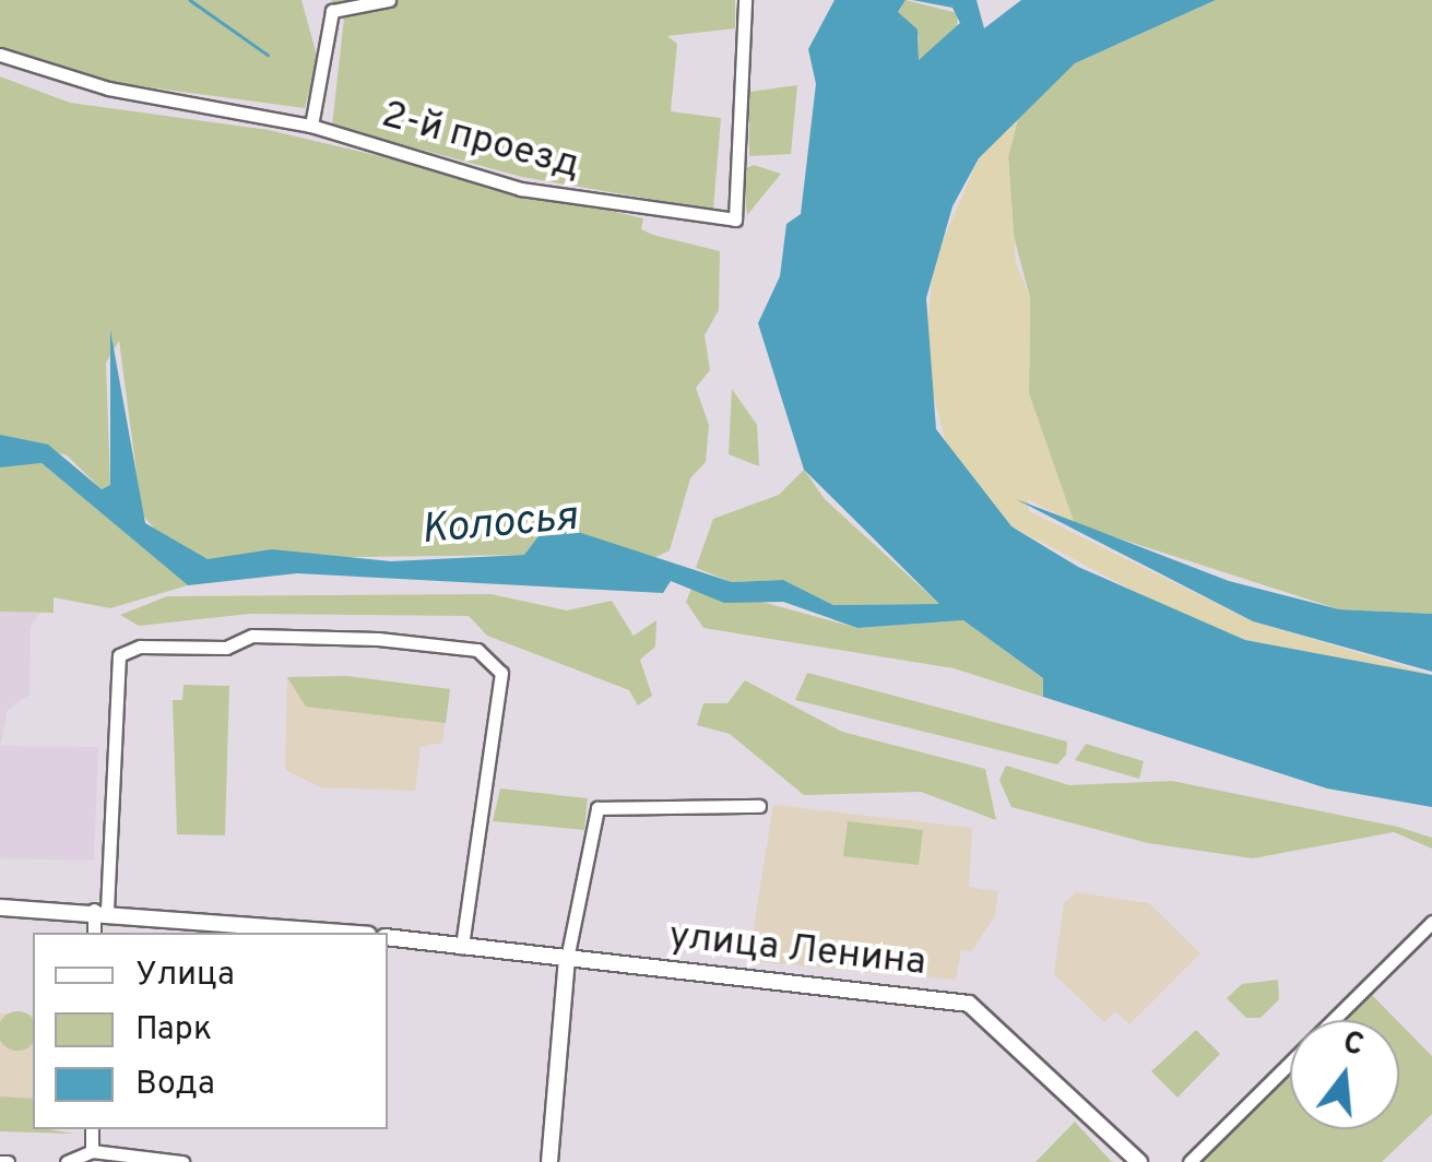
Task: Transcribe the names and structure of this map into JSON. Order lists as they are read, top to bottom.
{
  "streets": {
    "main road": ["улица Ленина"],
    "street": ["2-й проезд"]
  },
  "water": ["Колосья"],
  "legend": ["Улица", "Парк", "Вода"],
  "north": "top"
}
